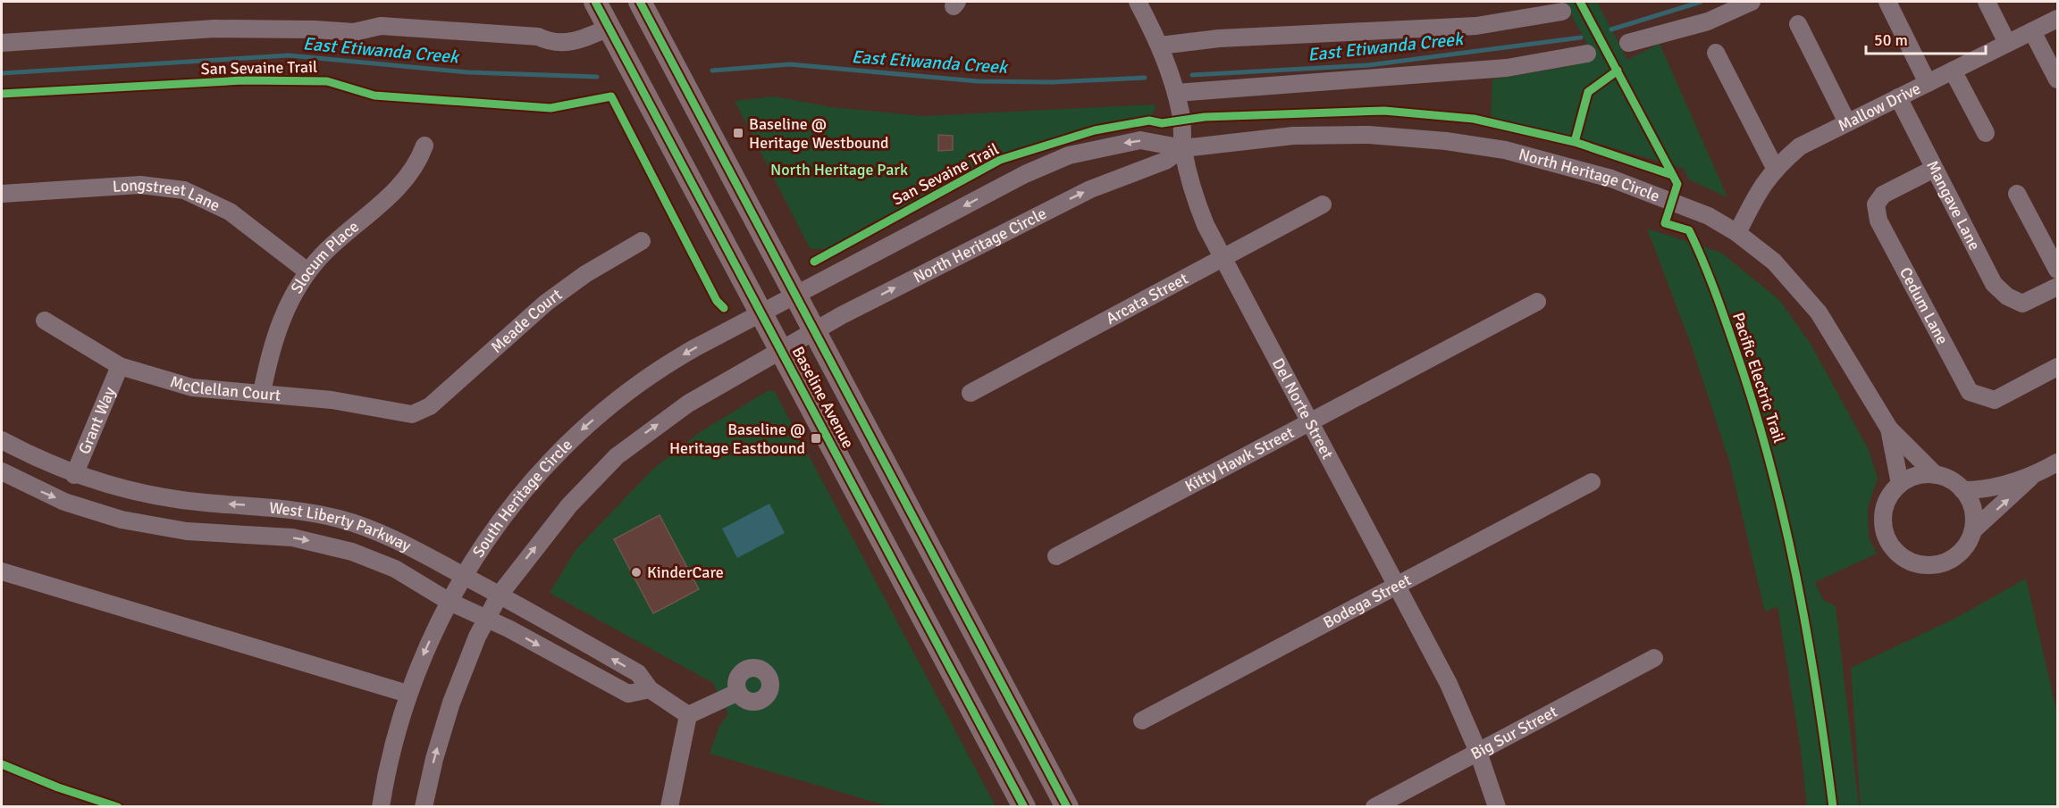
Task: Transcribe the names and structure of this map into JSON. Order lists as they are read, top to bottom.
{
  "streets": {
    "main road": ["Baseline Avenue"],
    "street": [
      "Mallow Drive",
      "North Heritage Circle",
      "Longstreet Lane",
      "Mangave Lane",
      "Slocum Place",
      "Arcata Street",
      "Cedum Lane",
      "Meade Court",
      "McClellan Court",
      "Del Norte Street",
      "Grant Way",
      "Kitty Hawk Street",
      "South Heritage Circle",
      "West Liberty Parkway",
      "Bodega Street",
      "Big Sur Street"
    ],
    "cycle path": ["San Sevaine Trail", "Pacific Electric Trail"]
  },
  "crossings": [
    ["Mallow Drive", "North Heritage Circle"],
    ["Mallow Drive", "Mangave Lane"],
    ["North Heritage Circle", "Baseline Avenue"],
    ["North Heritage Circle", "Del Norte Street"],
    ["North Heritage Circle", "South Heritage Circle"],
    ["Longstreet Lane", "Slocum Place"],
    ["Mangave Lane", "Cedum Lane"],
    ["Slocum Place", "McClellan Court"],
    ["Arcata Street", "Del Norte Street"],
    ["Meade Court", "McClellan Court"],
    ["McClellan Court", "Grant Way"],
    ["Baseline Avenue", "South Heritage Circle"],
    ["Del Norte Street", "Kitty Hawk Street"],
    ["Del Norte Street", "Bodega Street"],
    ["Del Norte Street", "Big Sur Street"],
    ["Grant Way", "West Liberty Parkway"],
    ["South Heritage Circle", "West Liberty Parkway"]
  ],
  "water": ["East Etiwanda Creek"],
  "parks": ["North Heritage Park"],
  "places": {
    "transit": ["Baseline @ Heritage Westbound", "Baseline @ Heritage Eastbound"],
    "other": ["KinderCare"]
  },
  "scale_bar": "50 m"
}
